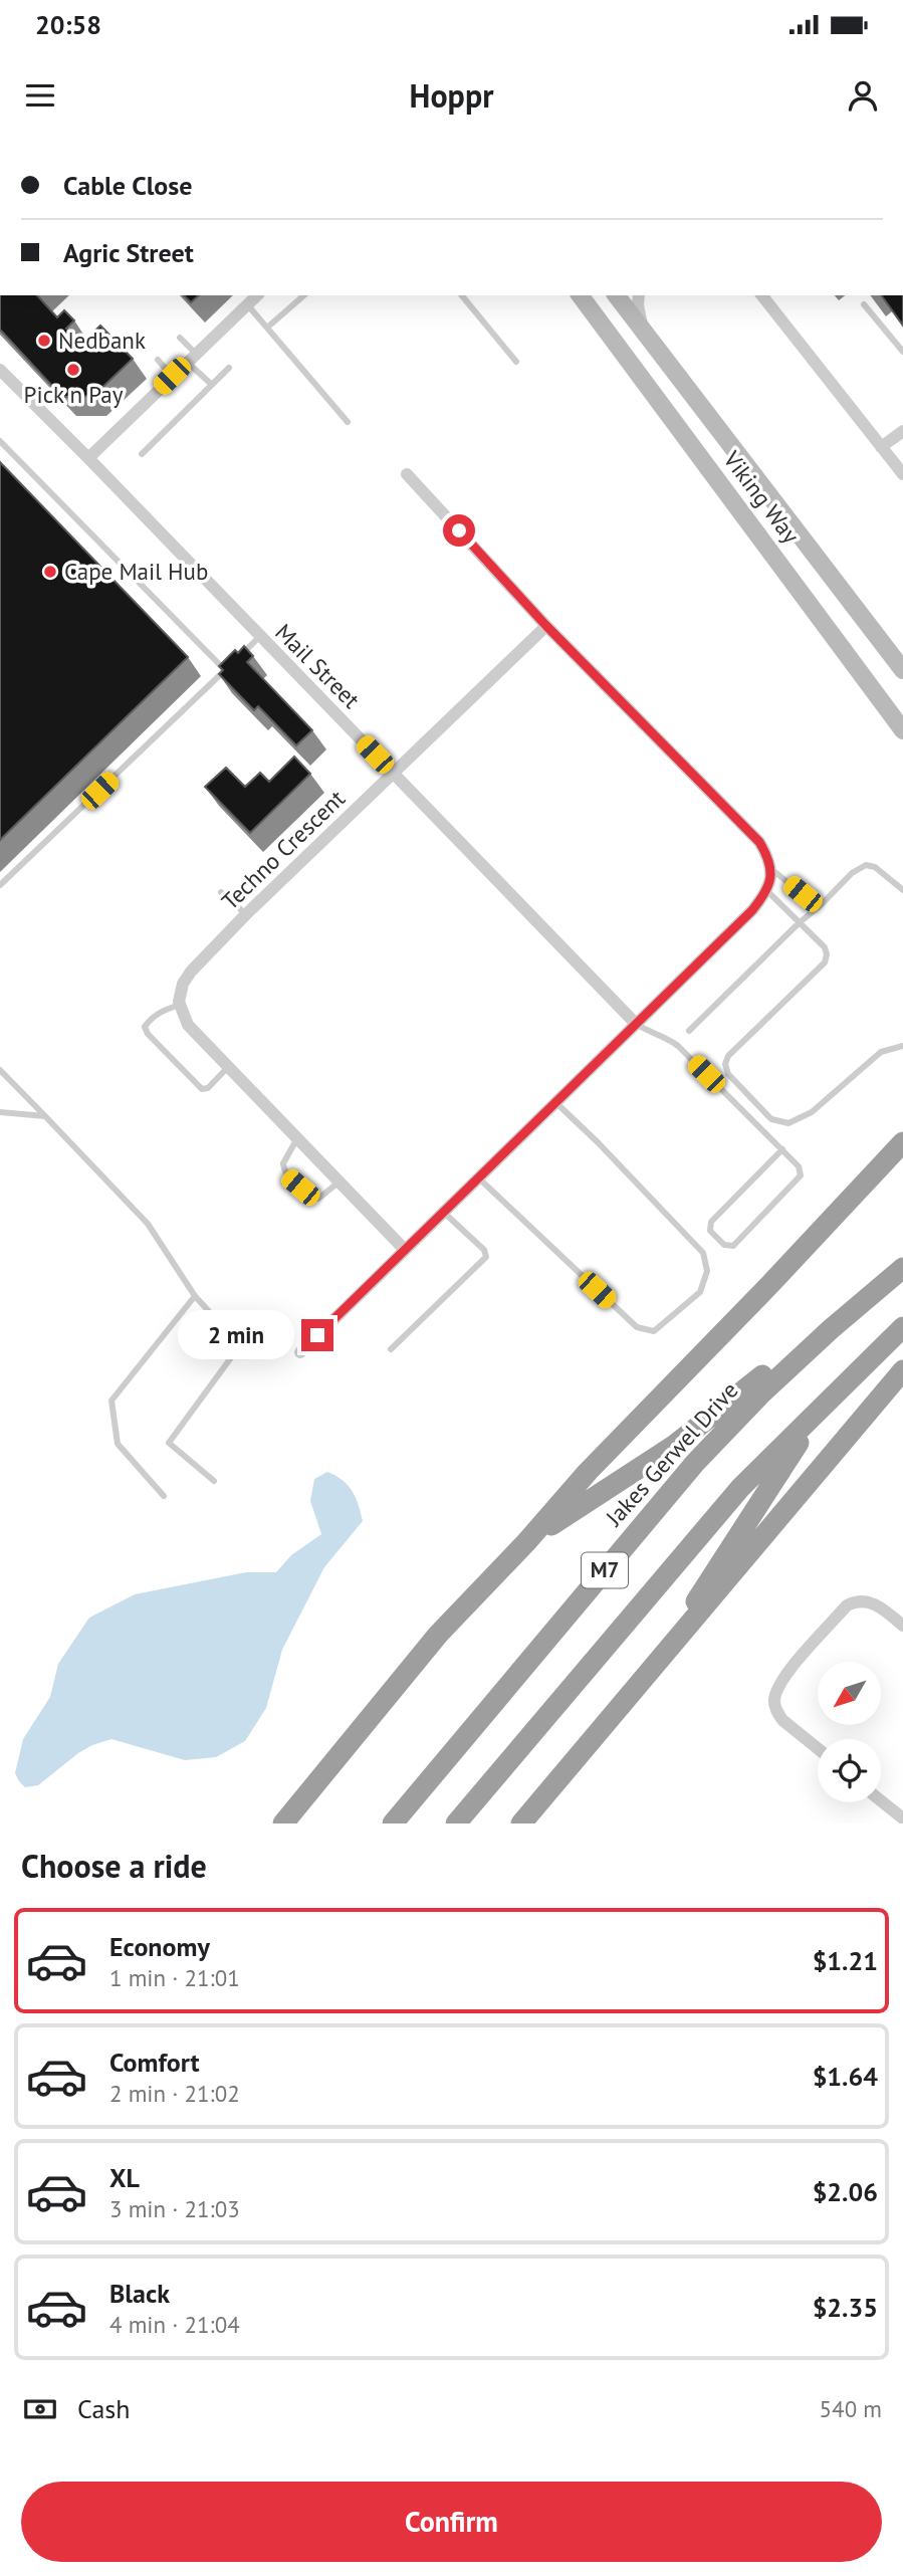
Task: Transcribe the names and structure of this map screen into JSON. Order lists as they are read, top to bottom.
{
  "streets": {
    "highway": ["Jakes Gerwel Drive", "M7"],
    "main road": ["Viking Way"],
    "street": ["Mail Street", "Techno Crescent"]
  },
  "crossings": [
    ["Mail Street", "Techno Crescent"]
  ],
  "places": ["Nedbank", "Pick n Pay", "Cape Mail Hub"],
  "north": "bottom left",
  "page": {
    "status": "20:58",
    "header": "Hoppr",
    "banner": ["Cable Close", "Agric Street"],
    "bubble": "2 min",
    "heading": "Choose a ride",
    "list": [
      {
        "name": "Economy",
        "note": "1 min · 21:01",
        "value": "$1.21"
      },
      {
        "name": "Comfort",
        "note": "2 min · 21:02",
        "value": "$1.64"
      },
      {
        "name": "XL",
        "note": "3 min · 21:03",
        "value": "$2.06"
      },
      {
        "name": "Black",
        "note": "4 min · 21:04",
        "value": "$2.35"
      }
    ],
    "pay": ["Cash", "540 m"],
    "buttons": "Confirm"
  }
}
